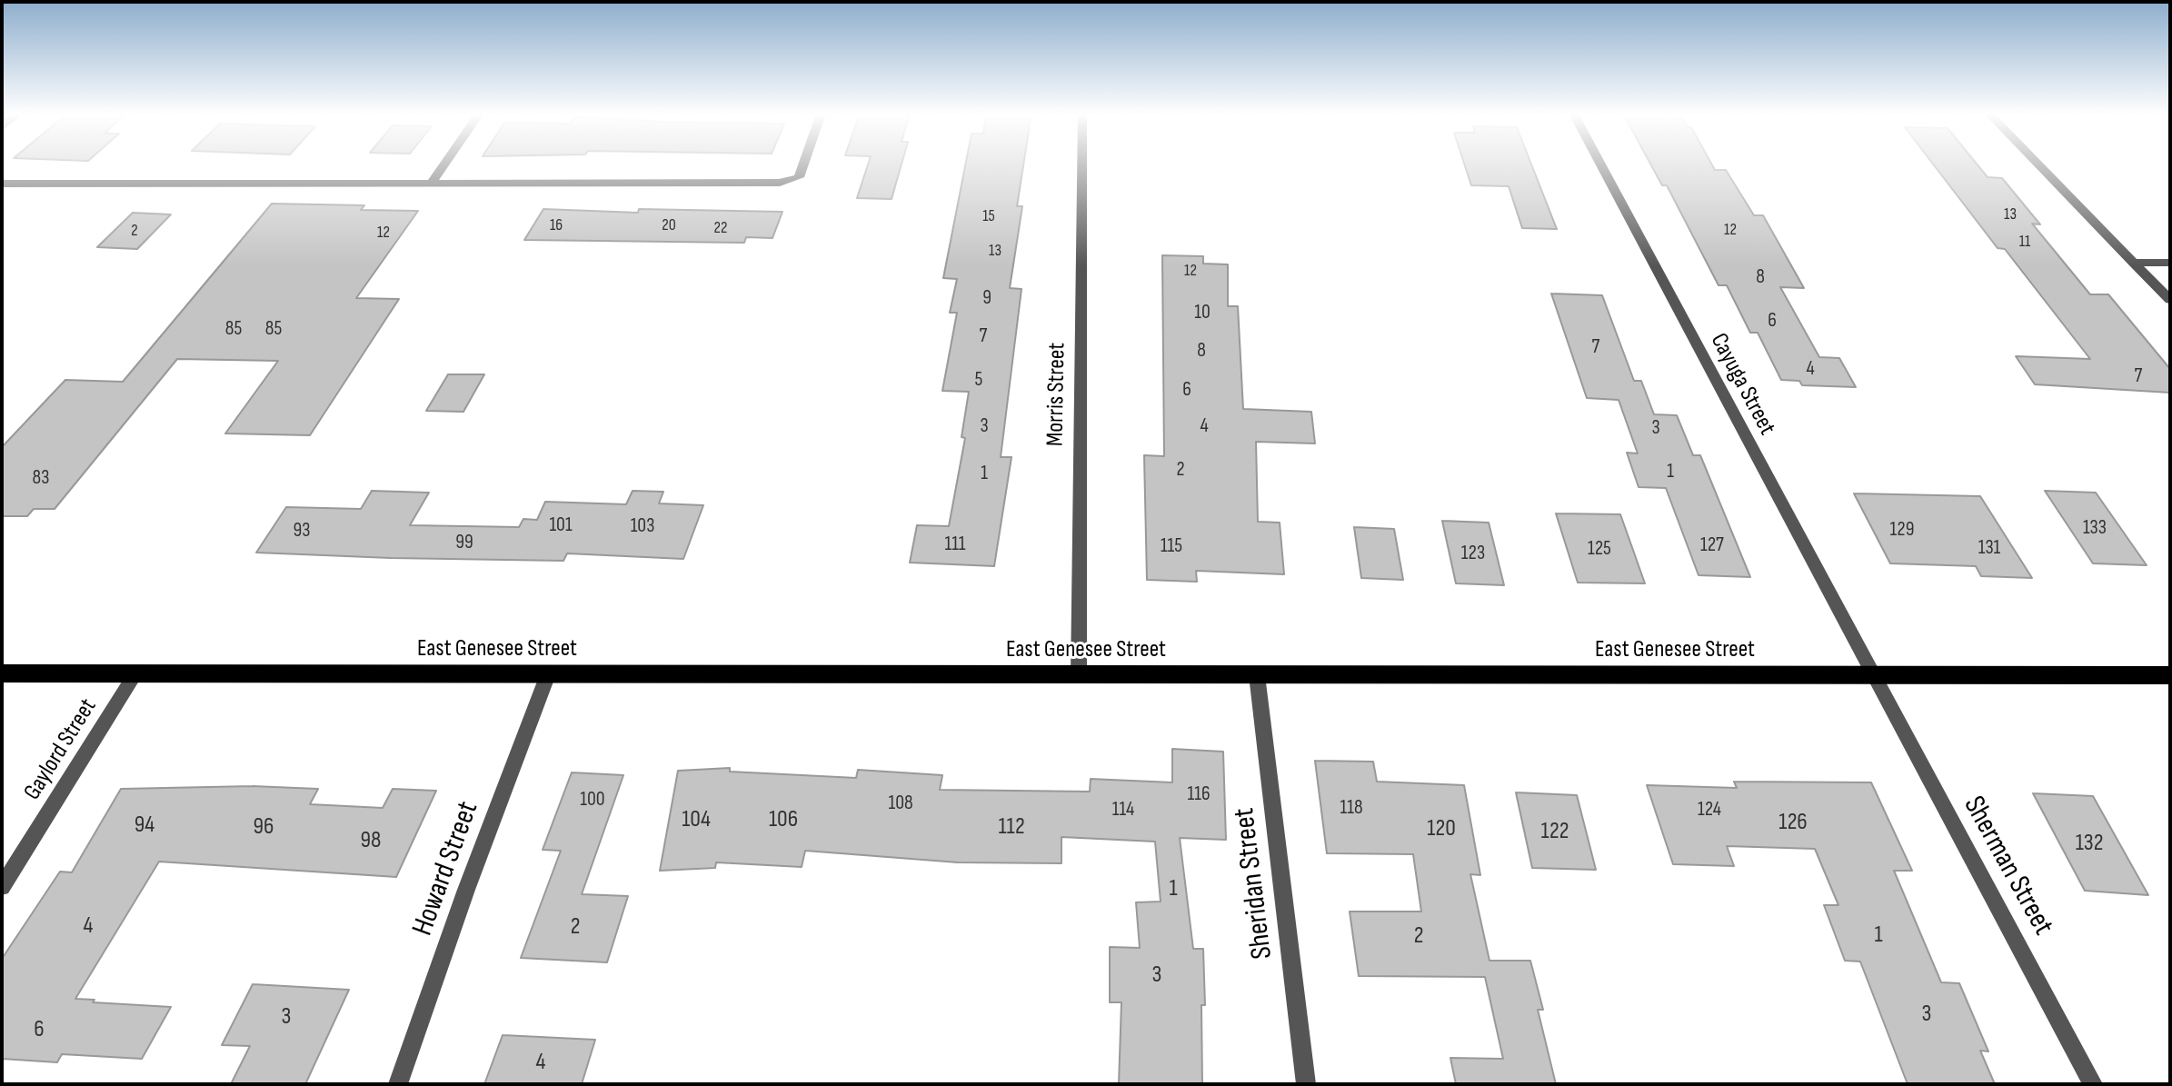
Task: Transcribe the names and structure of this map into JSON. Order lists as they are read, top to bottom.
{
  "streets": {
    "highway": ["East Genesee Street"],
    "street": [
      "Cayuga Street",
      "Morris Street",
      "Gaylord Street",
      "Sherman Street",
      "Howard Street",
      "Sheridan Street"
    ]
  },
  "crossings": [
    ["Cayuga Street", "East Genesee Street"],
    ["Cayuga Street", "Sherman Street"],
    ["Morris Street", "East Genesee Street"],
    ["East Genesee Street", "Gaylord Street"],
    ["East Genesee Street", "Sherman Street"],
    ["East Genesee Street", "Howard Street"],
    ["East Genesee Street", "Sheridan Street"]
  ],
  "house_numbers": [
    "13",
    "15",
    "16",
    "20",
    "22",
    "12",
    "2",
    "12",
    "11",
    "13",
    "12",
    "8",
    "9",
    "10",
    "6",
    "85",
    "85",
    "7",
    "7",
    "8",
    "4",
    "7",
    "5",
    "6",
    "3",
    "4",
    "3",
    "2",
    "1",
    "1",
    "83",
    "101",
    "103",
    "133",
    "129",
    "93",
    "99",
    "111",
    "127",
    "115",
    "131",
    "125",
    "123",
    "116",
    "100",
    "108",
    "118",
    "114",
    "124",
    "104",
    "106",
    "126",
    "94",
    "96",
    "112",
    "120",
    "122",
    "98",
    "132",
    "1",
    "4",
    "2",
    "1",
    "2",
    "3",
    "3",
    "3",
    "6",
    "4"
  ]
}
